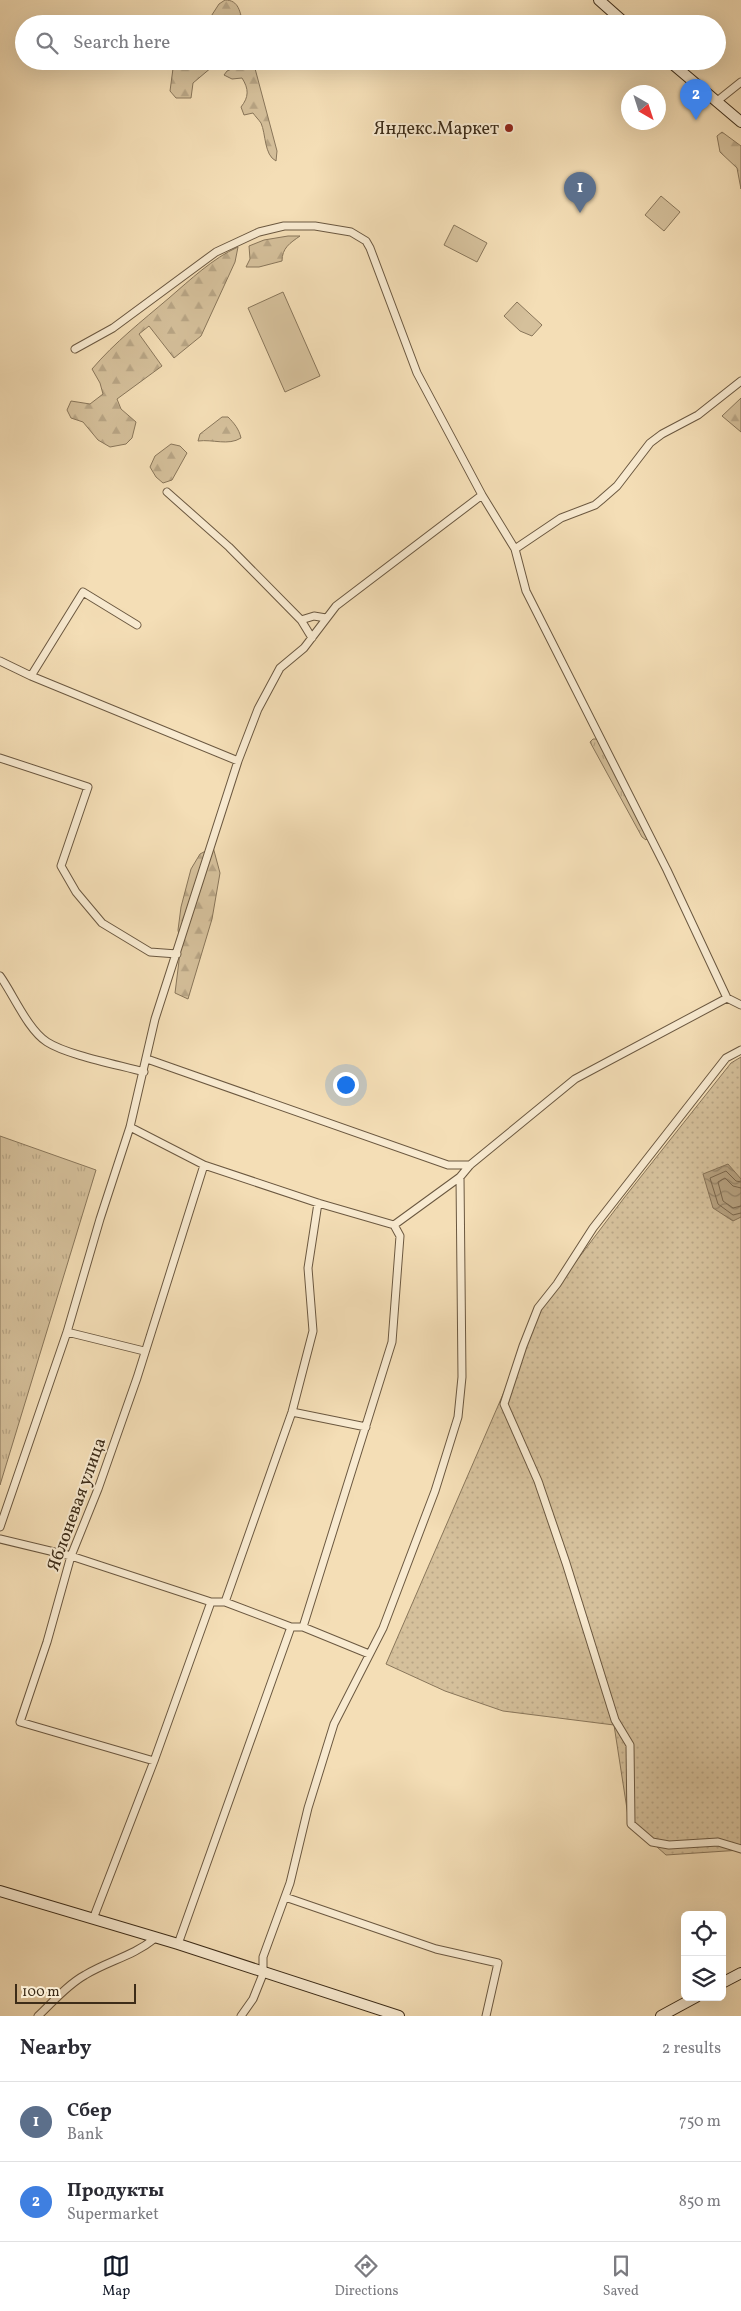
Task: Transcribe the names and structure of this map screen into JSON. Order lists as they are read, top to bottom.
{
  "streets": {
    "street": ["Яблоневая улица"]
  },
  "places": ["Яндекс.Маркет"],
  "scale_bar": "100 m",
  "north": "bottom right",
  "page": {
    "search": "Search here",
    "pins": ["2", "1"],
    "scale": "100 m",
    "heading": ["Nearby", "2 results"],
    "list": [
      {
        "mark": "1",
        "name": "Сбер",
        "note": "Bank",
        "value": "750 m"
      },
      {
        "mark": "2",
        "name": "Продукты",
        "note": "Supermarket",
        "value": "850 m"
      }
    ],
    "nav": ["Map", "Directions", "Saved"]
  }
}
